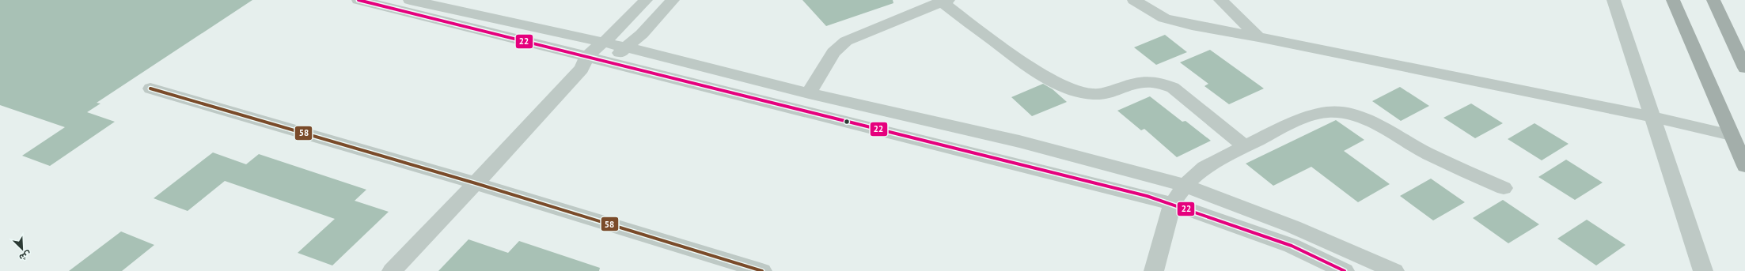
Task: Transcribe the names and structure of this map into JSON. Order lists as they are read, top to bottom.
{
  "lines": ["transit line 22", "transit line 58"],
  "north": "bottom right"
}
